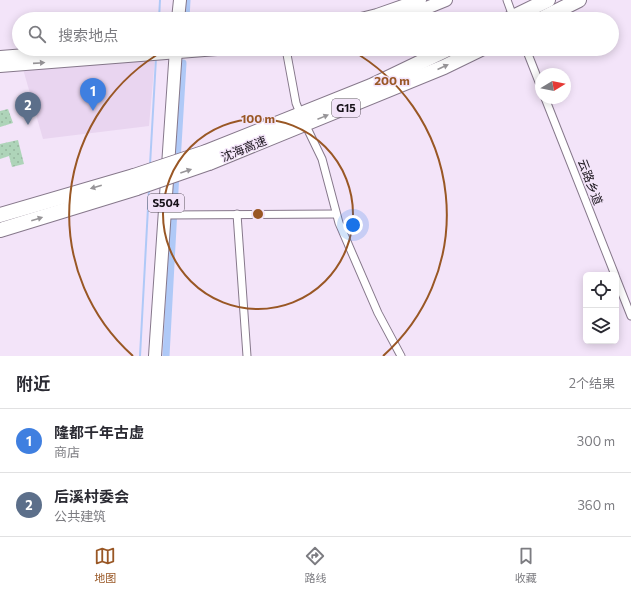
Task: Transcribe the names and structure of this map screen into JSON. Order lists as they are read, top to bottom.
{
  "streets": {
    "highway": ["G15", "沈海高速"],
    "main road": ["S504"],
    "street": ["云路乡道"]
  },
  "north": "right",
  "page": {
    "search": "搜索地点",
    "pins": ["1", "2"],
    "heading": ["附近", "2个结果"],
    "list": [
      {
        "mark": "1",
        "name": "隆都千年古虚",
        "note": "商店",
        "value": "300 m"
      },
      {
        "mark": "2",
        "name": "后溪村委会",
        "note": "公共建筑",
        "value": "360 m"
      }
    ],
    "nav": ["地图", "路线", "收藏"]
  },
  "rings": ["200 m", "100 m"]
}
